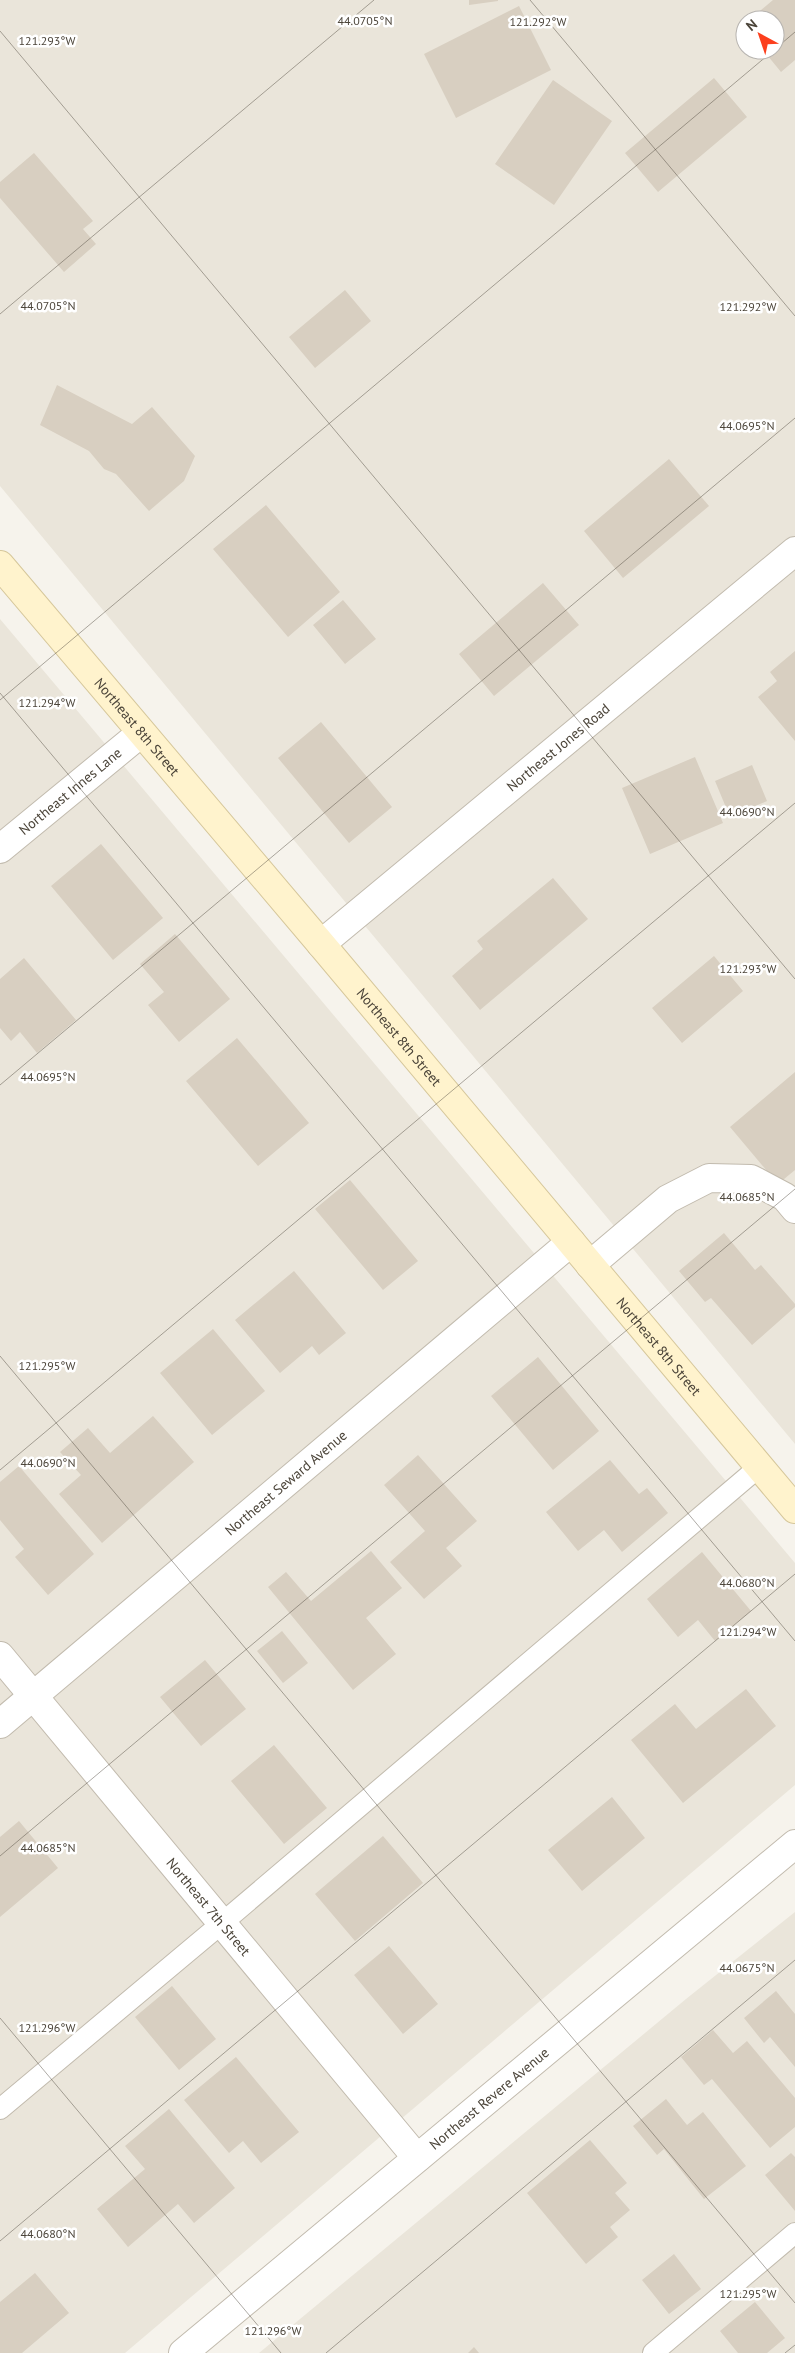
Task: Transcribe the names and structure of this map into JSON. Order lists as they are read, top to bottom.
{
  "streets": {
    "main road": ["Northeast 8th Street"],
    "street": [
      "Northeast Jones Road",
      "Northeast Innes Lane",
      "Northeast Seward Avenue",
      "Northeast 7th Street",
      "Northeast Revere Avenue"
    ]
  },
  "crossings": [
    ["Northeast 8th Street", "Northeast Jones Road"],
    ["Northeast 8th Street", "Northeast Innes Lane"],
    ["Northeast 8th Street", "Northeast Seward Avenue"],
    ["Northeast Seward Avenue", "Northeast 7th Street"],
    ["Northeast 7th Street", "Northeast Revere Avenue"]
  ],
  "north": "top left",
  "coordinates": [
    "44.0705°N",
    "121.292°W",
    "121.293°W",
    "44.0695°N",
    "121.294°W",
    "44.0690°N",
    "44.0685°N",
    "121.295°W",
    "44.0680°N",
    "44.0675°N",
    "121.296°W"
  ]
}
